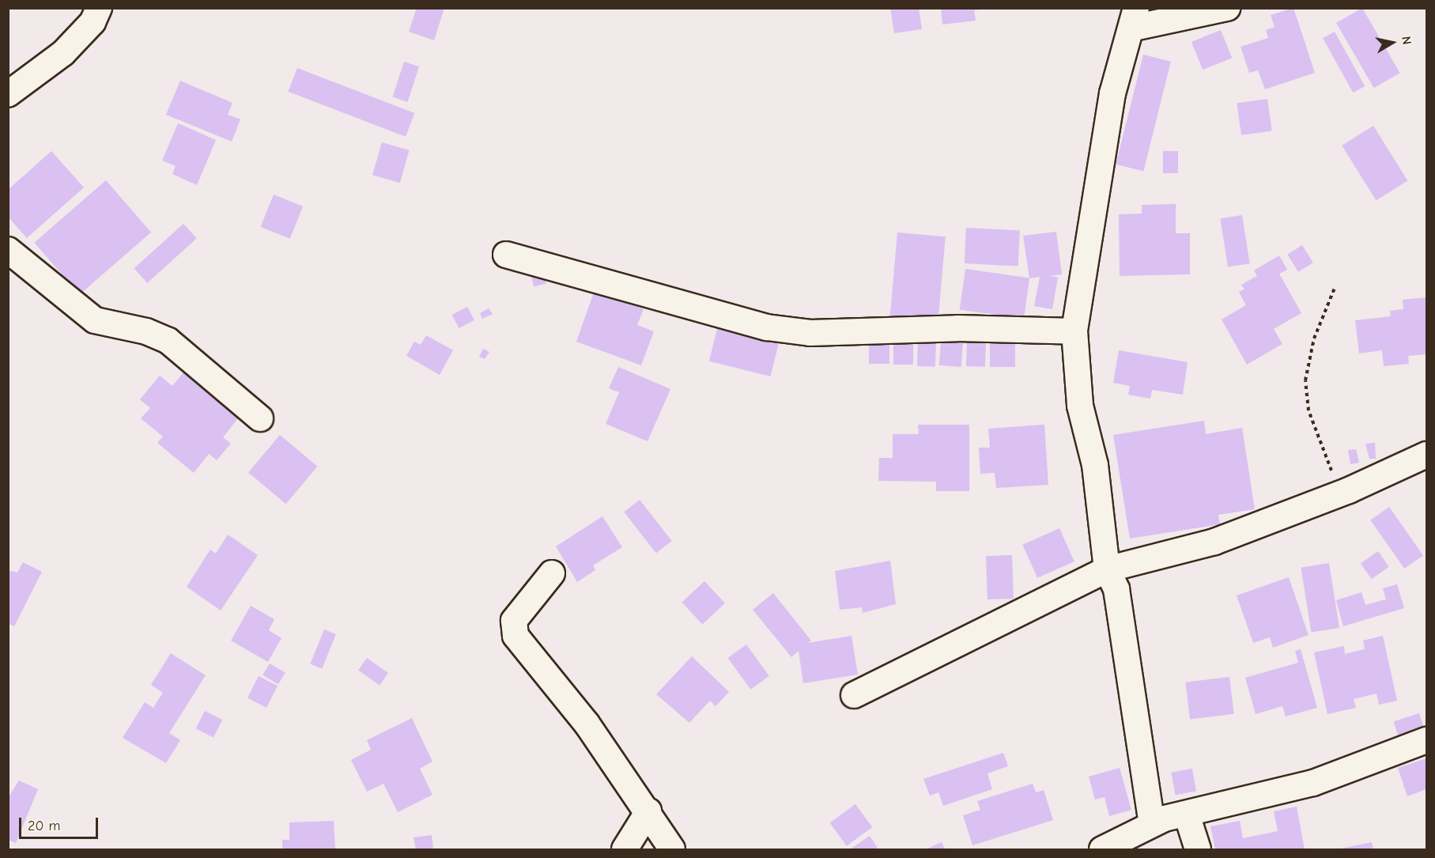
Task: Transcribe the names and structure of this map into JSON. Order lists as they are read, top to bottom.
{
  "scale_bar": "20 m",
  "north": "right"
}
